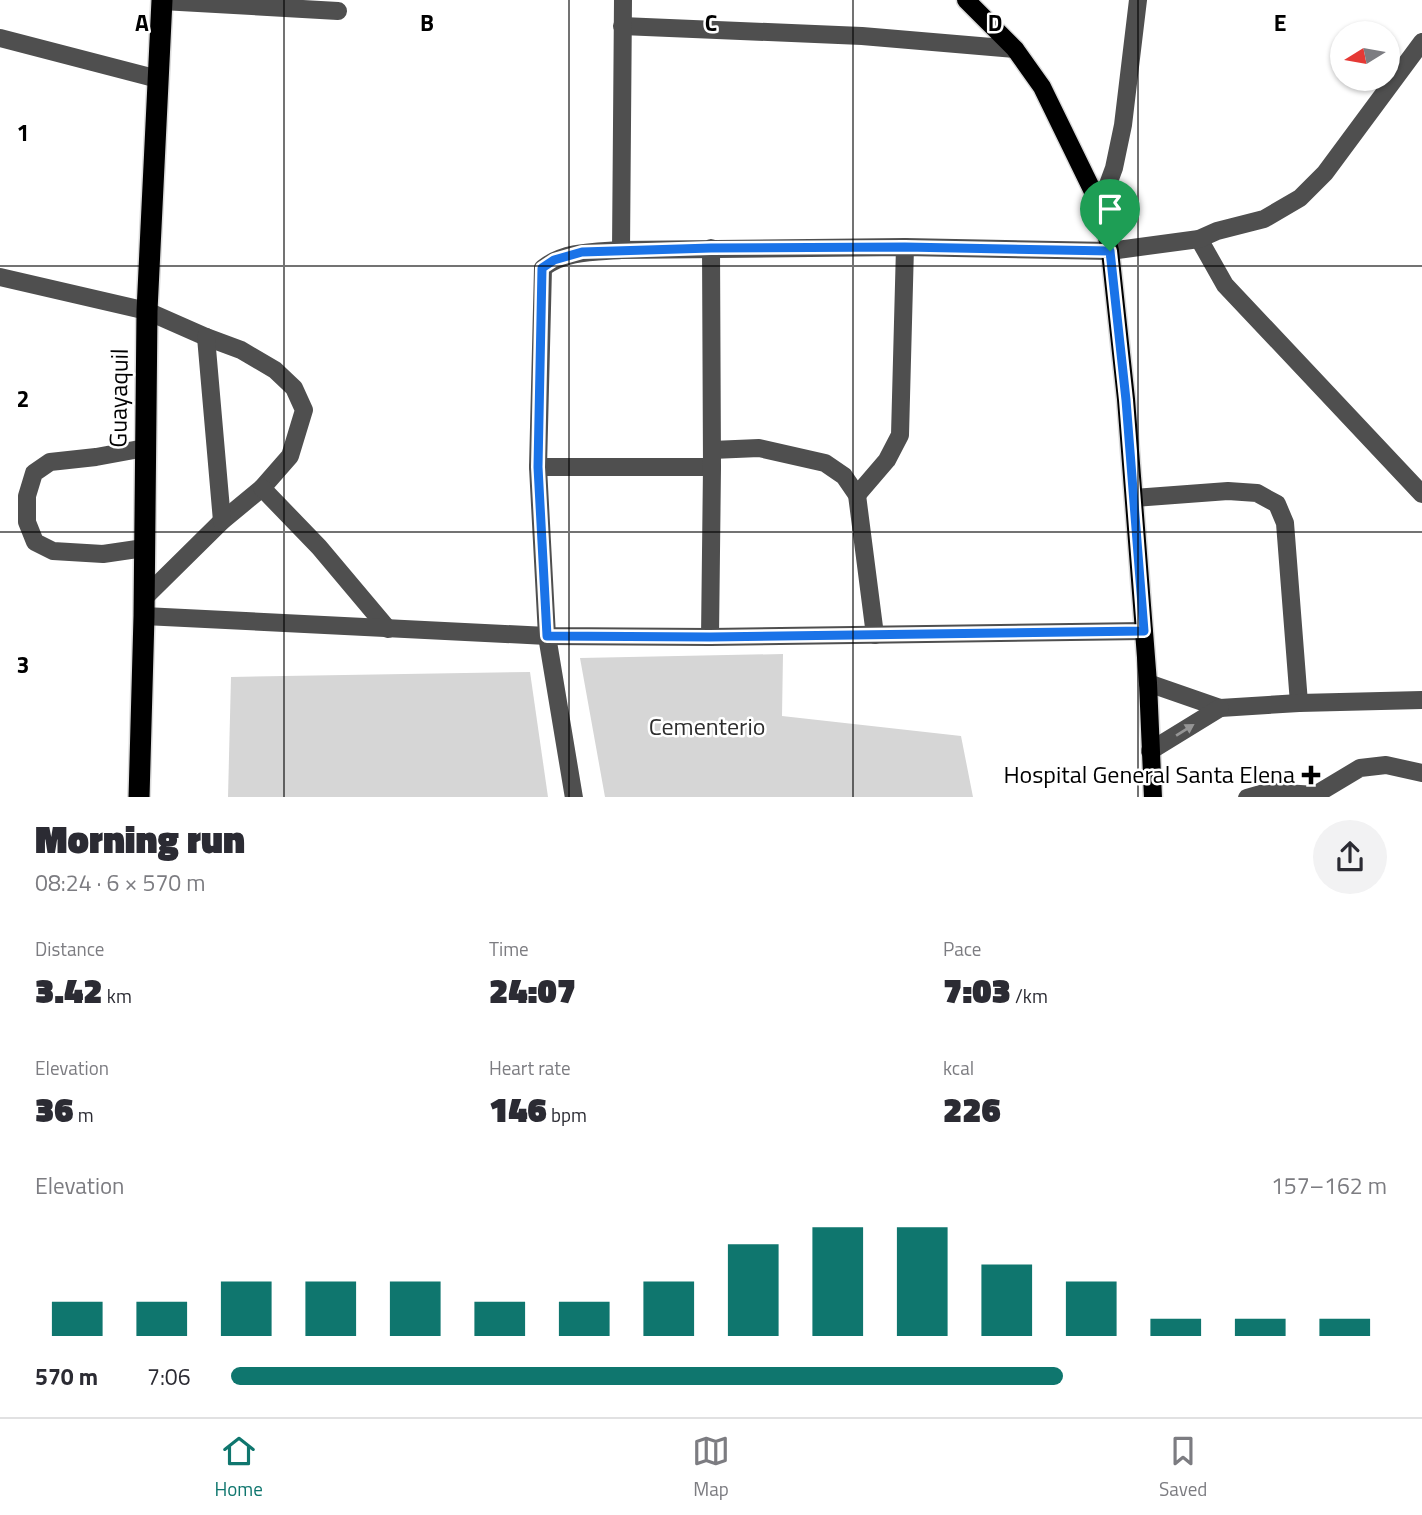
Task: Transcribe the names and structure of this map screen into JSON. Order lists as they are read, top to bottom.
{
  "streets": {
    "highway": ["Guayaquil"]
  },
  "parks": ["Cementerio"],
  "places": {
    "health": ["Hospital General Santa Elena"]
  },
  "north": "left",
  "page": {
    "heading": ["Morning run", "08:24 · 6 × 570 m"],
    "stats": [
      ["Distance", "3.42 km"],
      ["Time", "24:07"],
      ["Pace", "7:03 /km"],
      ["Elevation", "36 m"],
      ["Heart rate", "146 bpm"],
      ["kcal", "226"]
    ],
    "chart": ["Elevation", "157–162 m"],
    "list": [
      {
        "name": "570 m",
        "note": "7:06"
      }
    ],
    "tabs": ["Home", "Map", "Saved"]
  },
  "grid": {
    "columns": [
      "A",
      "B",
      "C",
      "D",
      "E"
    ],
    "rows": ["1", "2", "3"]
  }
}
